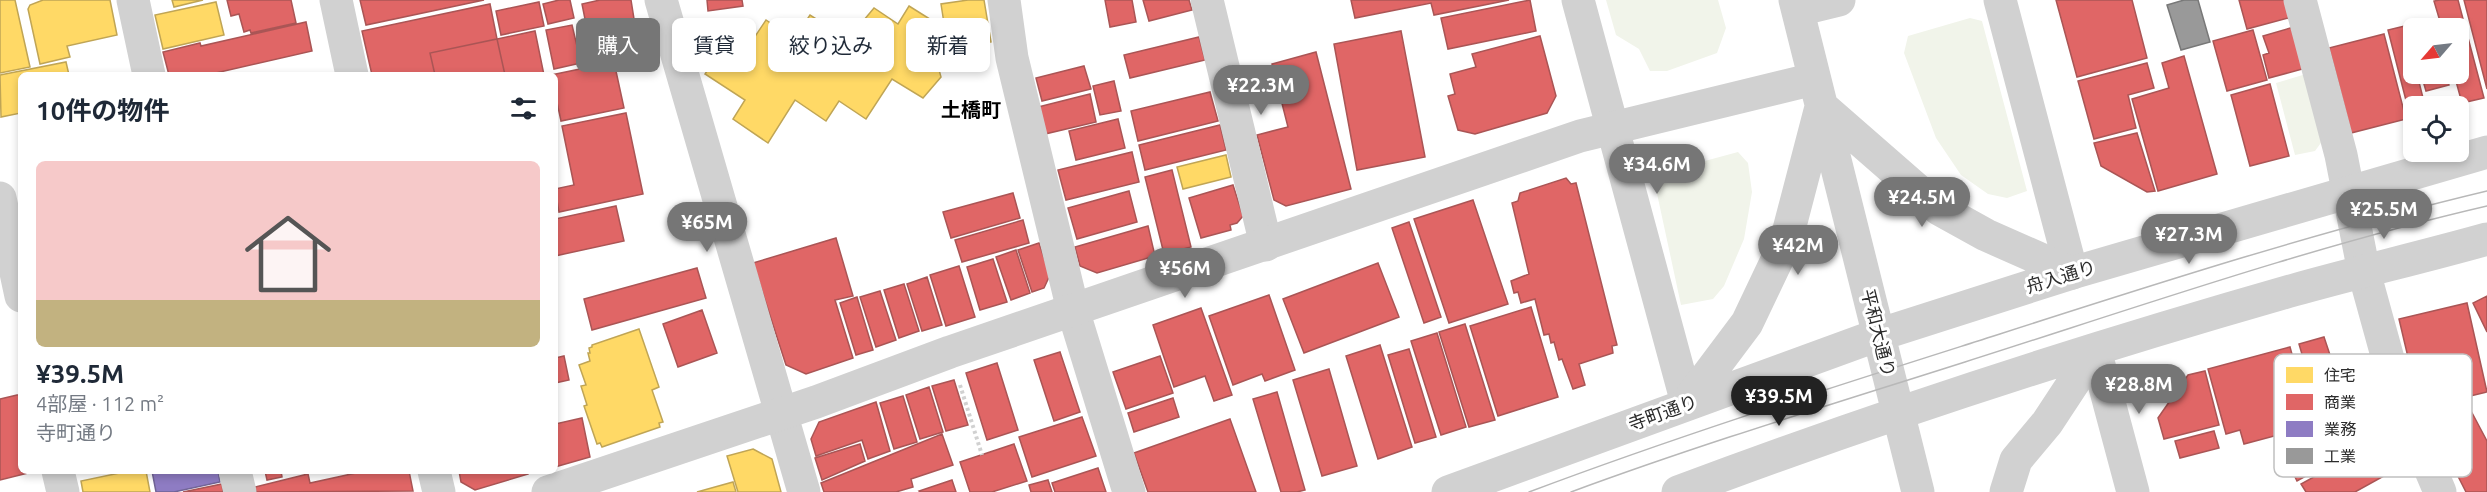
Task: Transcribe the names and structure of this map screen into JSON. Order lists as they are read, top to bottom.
{
  "streets": {
    "street": ["舟入通り", "平和大通り", "寺町通り"]
  },
  "crossings": [
    ["舟入通り", "平和大通り"],
    ["舟入通り", "寺町通り"],
    ["平和大通り", "寺町通り"]
  ],
  "districts": ["土橋町"],
  "legend": [
    "住宅",
    "商業",
    "業務",
    "工業"
  ],
  "north": "bottom left",
  "page": {
    "chip": [
      "購入",
      "賃貸",
      "絞り込み",
      "新着"
    ],
    "price": [
      "¥22.3M",
      "¥34.6M",
      "¥24.5M",
      "¥25.5M",
      "¥65M",
      "¥27.3M",
      "¥42M",
      "¥56M",
      "¥28.8M",
      "¥39.5M"
    ],
    "heading": "10件の物件",
    "list": [
      {
        "name": "¥39.5M",
        "note": "4部屋 · 112 m² · 寺町通り"
      }
    ]
  }
}
